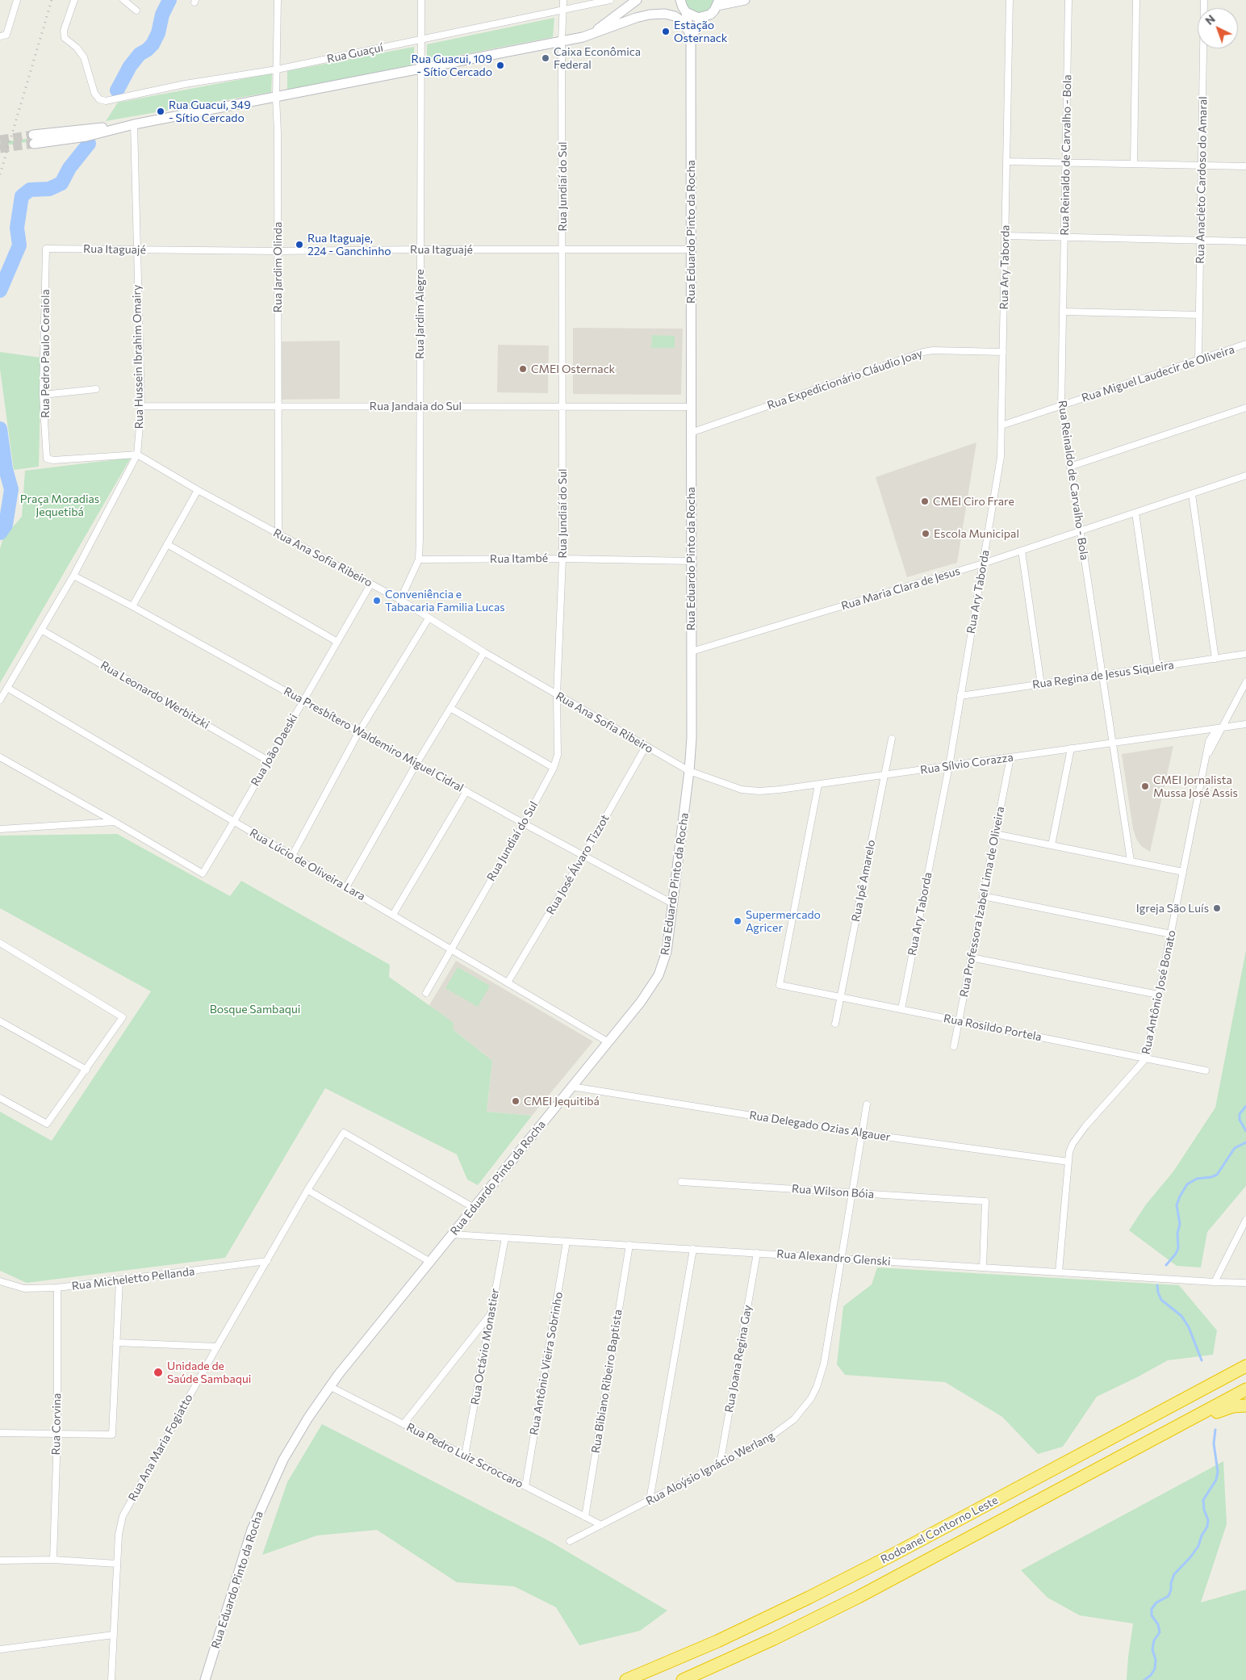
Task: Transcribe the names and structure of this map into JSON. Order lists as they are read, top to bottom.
{
  "streets": {
    "highway": ["Rodoanel Contorno Leste"],
    "main road": ["Rua Eduardo Pinto da Rocha"],
    "street": [
      "Rua Guaçuí",
      "Rua Reinaldo de Carvalho - Bola",
      "Rua Anacleto Cardoso do Amaral",
      "Rua Jundiaí do Sul",
      "Rua Itaguajé",
      "Rua Jardim Olinda",
      "Rua Ary Taborda",
      "Rua Jardim Alegre",
      "Rua Pedro Paulo Coraiola",
      "Rua Hussein Ibrahim Omairy",
      "Rua Miguel Laudecir de Oliveira",
      "Rua Expedicionário Cláudio Joay",
      "Rua Jandaia do Sul",
      "Rua Ana Sofia Ribeiro",
      "Rua Itambé",
      "Rua Maria Clara de Jesus",
      "Rua Regina de Jesus Siqueira",
      "Rua Leonardo Werbitzki",
      "Rua Presbítero Waldemiro Miguel Cidral",
      "Rua João Daeski",
      "Rua Sílvio Corazza",
      "Rua Lúcio de Oliveira Lara",
      "Rua José Álvaro Tizzot",
      "Rua Ipê Amarelo",
      "Rua Professora Izabel Lima de Oliveira",
      "Rua Antônio José Bonato",
      "Rua Rosildo Portela",
      "Rua Delegado Ozias Algauer",
      "Rua Wilson Bóia",
      "Rua Alexandro Glenski",
      "Rua Micheletto Pellanda",
      "Rua Octávio Monastier",
      "Rua Joana Regina Gay",
      "Rua Antônio Vieira Sobrinho",
      "Rua Bibiano Ribeiro Baptista",
      "Rua Corvina",
      "Rua Ana Maria Fogiatto",
      "Rua Pedro Luiz Scroccaro",
      "Rua Aloýsio Ignácio Werlang"
    ]
  },
  "crossings": [
    ["Rua Guaçuí", "Rua Jundiaí do Sul"],
    ["Rua Guaçuí", "Rua Jardim Olinda"],
    ["Rua Guaçuí", "Rua Jardim Alegre"],
    ["Rua Reinaldo de Carvalho - Bola", "Rua Miguel Laudecir de Oliveira"],
    ["Rua Reinaldo de Carvalho - Bola", "Rua Maria Clara de Jesus"],
    ["Rua Reinaldo de Carvalho - Bola", "Rua Regina de Jesus Siqueira"],
    ["Rua Reinaldo de Carvalho - Bola", "Rua Sílvio Corazza"],
    ["Rua Anacleto Cardoso do Amaral", "Rua Miguel Laudecir de Oliveira"],
    ["Rua Jundiaí do Sul", "Rua Itaguajé"],
    ["Rua Jundiaí do Sul", "Rua Jandaia do Sul"],
    ["Rua Jundiaí do Sul", "Rua Ana Sofia Ribeiro"],
    ["Rua Jundiaí do Sul", "Rua Itambé"],
    ["Rua Jundiaí do Sul", "Rua Presbítero Waldemiro Miguel Cidral"],
    ["Rua Jundiaí do Sul", "Rua Lúcio de Oliveira Lara"],
    ["Rua Eduardo Pinto da Rocha", "Rua Itaguajé"],
    ["Rua Eduardo Pinto da Rocha", "Rua Expedicionário Cláudio Joay"],
    ["Rua Eduardo Pinto da Rocha", "Rua Jandaia do Sul"],
    ["Rua Eduardo Pinto da Rocha", "Rua Ana Sofia Ribeiro"],
    ["Rua Eduardo Pinto da Rocha", "Rua Itambé"],
    ["Rua Eduardo Pinto da Rocha", "Rua Maria Clara de Jesus"],
    ["Rua Eduardo Pinto da Rocha", "Rua Presbítero Waldemiro Miguel Cidral"],
    ["Rua Eduardo Pinto da Rocha", "Rua Sílvio Corazza"],
    ["Rua Eduardo Pinto da Rocha", "Rua Lúcio de Oliveira Lara"],
    ["Rua Eduardo Pinto da Rocha", "Rua Delegado Ozias Algauer"],
    ["Rua Eduardo Pinto da Rocha", "Rua Alexandro Glenski"],
    ["Rua Eduardo Pinto da Rocha", "Rua Ana Maria Fogiatto"],
    ["Rua Eduardo Pinto da Rocha", "Rua Pedro Luiz Scroccaro"],
    ["Rua Itaguajé", "Rua Jardim Olinda"],
    ["Rua Itaguajé", "Rua Jardim Alegre"],
    ["Rua Itaguajé", "Rua Pedro Paulo Coraiola"],
    ["Rua Itaguajé", "Rua Hussein Ibrahim Omairy"],
    ["Rua Jardim Olinda", "Rua Jandaia do Sul"],
    ["Rua Jardim Olinda", "Rua Ana Sofia Ribeiro"],
    ["Rua Ary Taborda", "Rua Miguel Laudecir de Oliveira"],
    ["Rua Ary Taborda", "Rua Expedicionário Cláudio Joay"],
    ["Rua Ary Taborda", "Rua Maria Clara de Jesus"],
    ["Rua Ary Taborda", "Rua Regina de Jesus Siqueira"],
    ["Rua Ary Taborda", "Rua Sílvio Corazza"],
    ["Rua Ary Taborda", "Rua Rosildo Portela"],
    ["Rua Jardim Alegre", "Rua Jandaia do Sul"],
    ["Rua Jardim Alegre", "Rua Ana Sofia Ribeiro"],
    ["Rua Jardim Alegre", "Rua Itambé"],
    ["Rua Pedro Paulo Coraiola", "Rua Hussein Ibrahim Omairy"],
    ["Rua Pedro Paulo Coraiola", "Rua Ana Sofia Ribeiro"],
    ["Rua Hussein Ibrahim Omairy", "Rua Jandaia do Sul"],
    ["Rua Hussein Ibrahim Omairy", "Rua Ana Sofia Ribeiro"],
    ["Rua Hussein Ibrahim Omairy", "Rua Leonardo Werbitzki"],
    ["Rua Hussein Ibrahim Omairy", "Rua Presbítero Waldemiro Miguel Cidral"],
    ["Rua Hussein Ibrahim Omairy", "Rua Lúcio de Oliveira Lara"],
    ["Rua Ana Sofia Ribeiro", "Rua João Daeski"],
    ["Rua Ana Sofia Ribeiro", "Rua Sílvio Corazza"],
    ["Rua Ana Sofia Ribeiro", "Rua José Álvaro Tizzot"],
    ["Rua Leonardo Werbitzki", "Rua João Daeski"],
    ["Rua Presbítero Waldemiro Miguel Cidral", "Rua João Daeski"],
    ["Rua Presbítero Waldemiro Miguel Cidral", "Rua José Álvaro Tizzot"],
    ["Rua João Daeski", "Rua Lúcio de Oliveira Lara"],
    ["Rua Sílvio Corazza", "Rua Ipê Amarelo"],
    ["Rua Sílvio Corazza", "Rua Professora Izabel Lima de Oliveira"],
    ["Rua Sílvio Corazza", "Rua Antônio José Bonato"],
    ["Rua Sílvio Corazza", "Rua Rosildo Portela"],
    ["Rua Lúcio de Oliveira Lara", "Rua José Álvaro Tizzot"],
    ["Rua Ipê Amarelo", "Rua Rosildo Portela"],
    ["Rua Professora Izabel Lima de Oliveira", "Rua Rosildo Portela"],
    ["Rua Antônio José Bonato", "Rua Rosildo Portela"],
    ["Rua Antônio José Bonato", "Rua Delegado Ozias Algauer"],
    ["Rua Antônio José Bonato", "Rua Alexandro Glenski"],
    ["Rua Delegado Ozias Algauer", "Rua Aloýsio Ignácio Werlang"],
    ["Rua Wilson Bóia", "Rua Alexandro Glenski"],
    ["Rua Wilson Bóia", "Rua Aloýsio Ignácio Werlang"],
    ["Rua Alexandro Glenski", "Rua Octávio Monastier"],
    ["Rua Alexandro Glenski", "Rua Joana Regina Gay"],
    ["Rua Alexandro Glenski", "Rua Antônio Vieira Sobrinho"],
    ["Rua Alexandro Glenski", "Rua Bibiano Ribeiro Baptista"],
    ["Rua Alexandro Glenski", "Rua Aloýsio Ignácio Werlang"],
    ["Rua Micheletto Pellanda", "Rua Corvina"],
    ["Rua Micheletto Pellanda", "Rua Ana Maria Fogiatto"],
    ["Rua Octávio Monastier", "Rua Pedro Luiz Scroccaro"],
    ["Rua Joana Regina Gay", "Rua Aloýsio Ignácio Werlang"],
    ["Rua Antônio Vieira Sobrinho", "Rua Pedro Luiz Scroccaro"],
    ["Rua Bibiano Ribeiro Baptista", "Rua Pedro Luiz Scroccaro"],
    ["Rua Pedro Luiz Scroccaro", "Rua Aloýsio Ignácio Werlang"]
  ],
  "parks": ["Praça Moradias Jequetibá", "Bosque Sambaqui"],
  "places": [
    "Estação Osternack",
    "Caixa Econômica Federal",
    "Rua Guacui, 109 - Sítio Cercado",
    "Rua Guacui, 349 - Sítio Cercado",
    "Rua Itaguaje, 224 - Ganchinho",
    "CMEI Osternack",
    "CMEI Ciro Frare",
    "Escola Municipal",
    "Conveniência e Tabacaria Familia Lucas",
    "CMEI Jornalista Mussa José Assis",
    "Igreja São Luís",
    "Supermercado Agricer",
    "CMEI Jequitibá",
    "Unidade de Saúde Sambaqui"
  ],
  "north": "top left"
}
